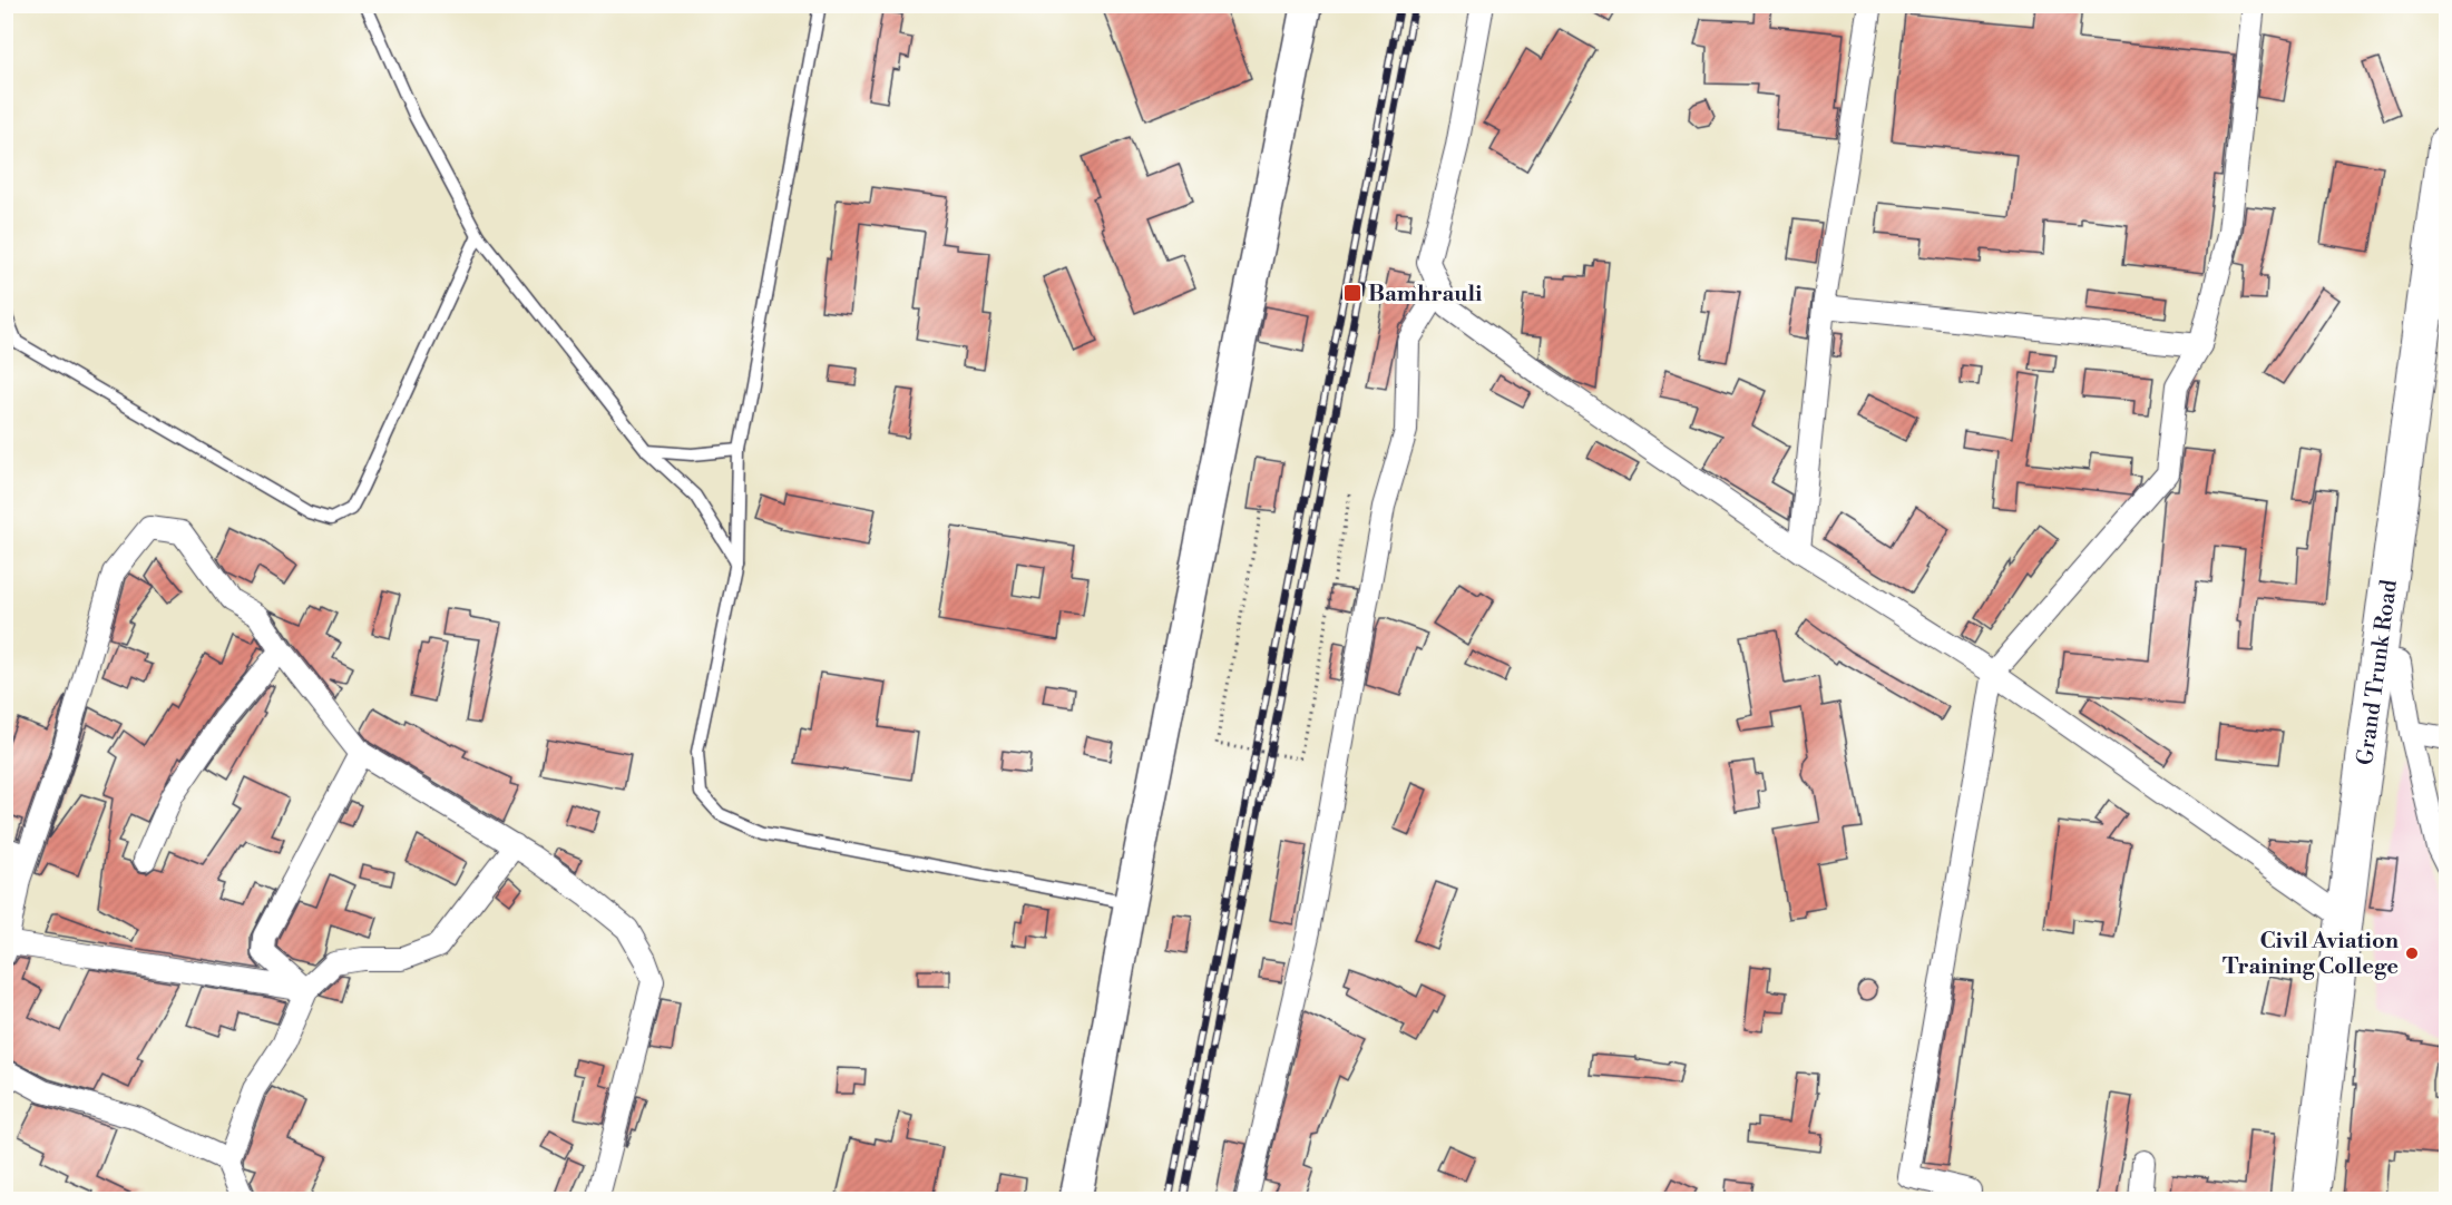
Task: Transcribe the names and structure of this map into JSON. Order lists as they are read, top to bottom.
{
  "streets": {
    "highway": ["Grand Trunk Road"]
  },
  "places": {
    "transit": ["Bamhrauli"],
    "other": ["Civil Aviation Training College"]
  }
}
